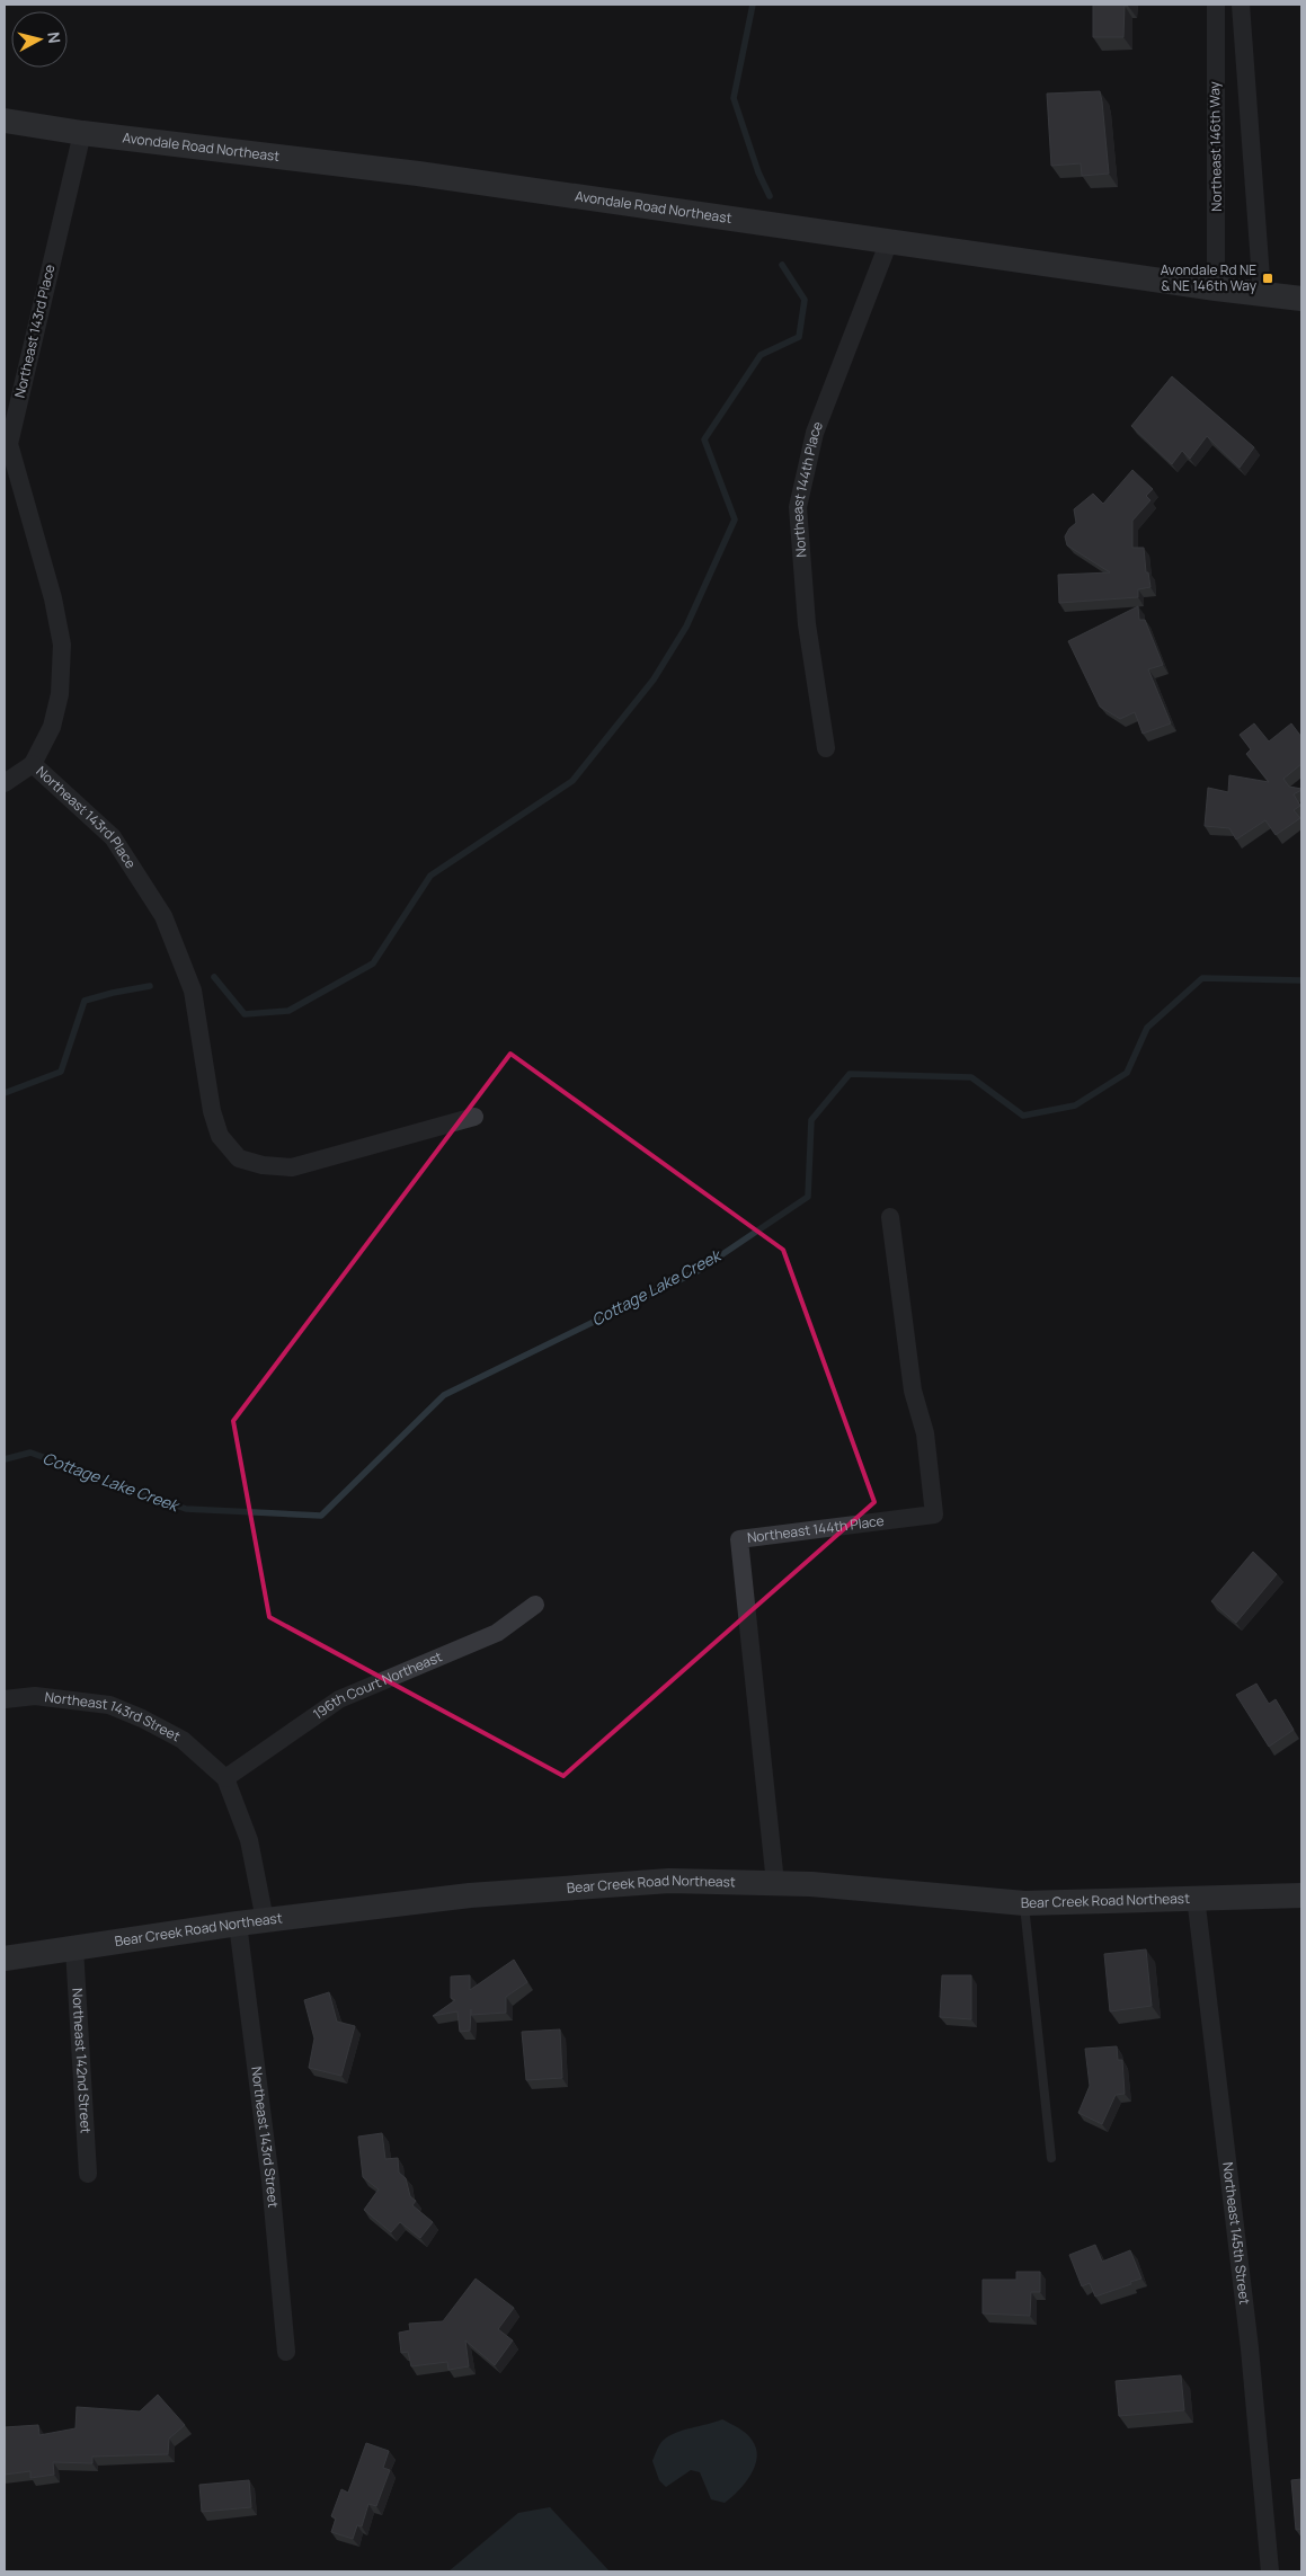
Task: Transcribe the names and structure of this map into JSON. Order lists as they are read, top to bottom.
{
  "streets": {
    "main road": ["Avondale Road Northeast", "Bear Creek Road Northeast"],
    "street": [
      "Northeast 146th Way",
      "Northeast 143rd Place",
      "Northeast 144th Place",
      "196th Court Northeast",
      "Northeast 143rd Street",
      "Northeast 142nd Street",
      "Northeast 145th Street"
    ]
  },
  "crossings": [
    ["Avondale Road Northeast", "Northeast 146th Way"],
    ["Avondale Road Northeast", "Northeast 143rd Place"],
    ["Avondale Road Northeast", "Northeast 144th Place"],
    ["Northeast 144th Place", "Bear Creek Road Northeast"],
    ["196th Court Northeast", "Northeast 143rd Street"],
    ["Northeast 143rd Street", "Bear Creek Road Northeast"],
    ["Bear Creek Road Northeast", "Northeast 142nd Street"],
    ["Bear Creek Road Northeast", "Northeast 145th Street"]
  ],
  "water": ["Cottage Lake Creek"],
  "places": {
    "transit": ["Avondale Rd NE & NE 146th Way"]
  },
  "north": "right"
}
